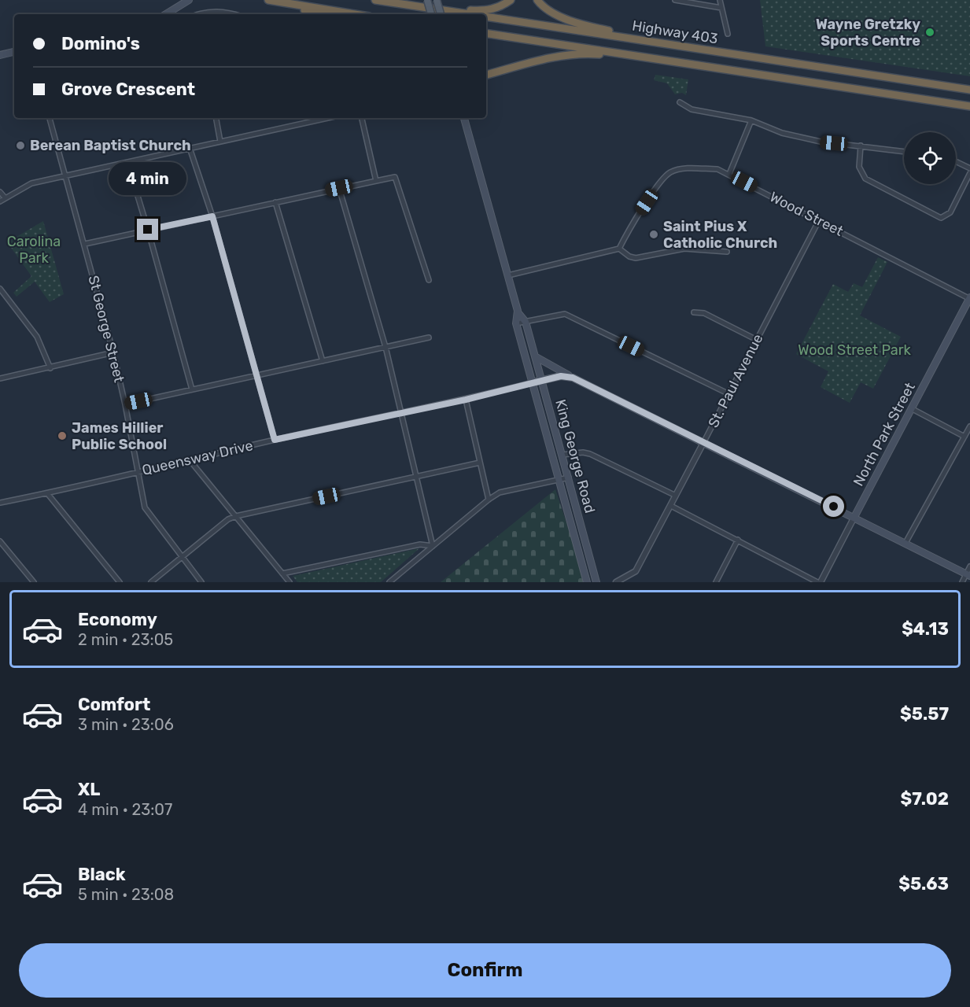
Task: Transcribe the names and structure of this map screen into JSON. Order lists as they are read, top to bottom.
{
  "streets": {
    "highway": ["Highway 403"],
    "main road": ["North Park Street", "King George Road"],
    "street": [
      "Wood Street",
      "St George Street",
      "St. Paul Avenue",
      "Queensway Drive"
    ]
  },
  "crossings": [
    ["Wood Street", "St. Paul Avenue"],
    ["Wood Street", "North Park Street"],
    ["St George Street", "Queensway Drive"],
    ["King George Road", "Queensway Drive"]
  ],
  "parks": ["Carolina Park", "Wood Street Park"],
  "places": [
    "Wayne Gretzky Sports Centre",
    "Berean Baptist Church",
    "Saint Pius X Catholic Church",
    "James Hillier Public School"
  ],
  "page": {
    "banner": ["Domino's", "Grove Crescent"],
    "bubble": "4 min",
    "list": [
      {
        "name": "Economy",
        "note": "2 min · 23:05",
        "value": "$4.13"
      },
      {
        "name": "Comfort",
        "note": "3 min · 23:06",
        "value": "$5.57"
      },
      {
        "name": "XL",
        "note": "4 min · 23:07",
        "value": "$7.02"
      },
      {
        "name": "Black",
        "note": "5 min · 23:08",
        "value": "$5.63"
      }
    ],
    "buttons": "Confirm"
  }
}
